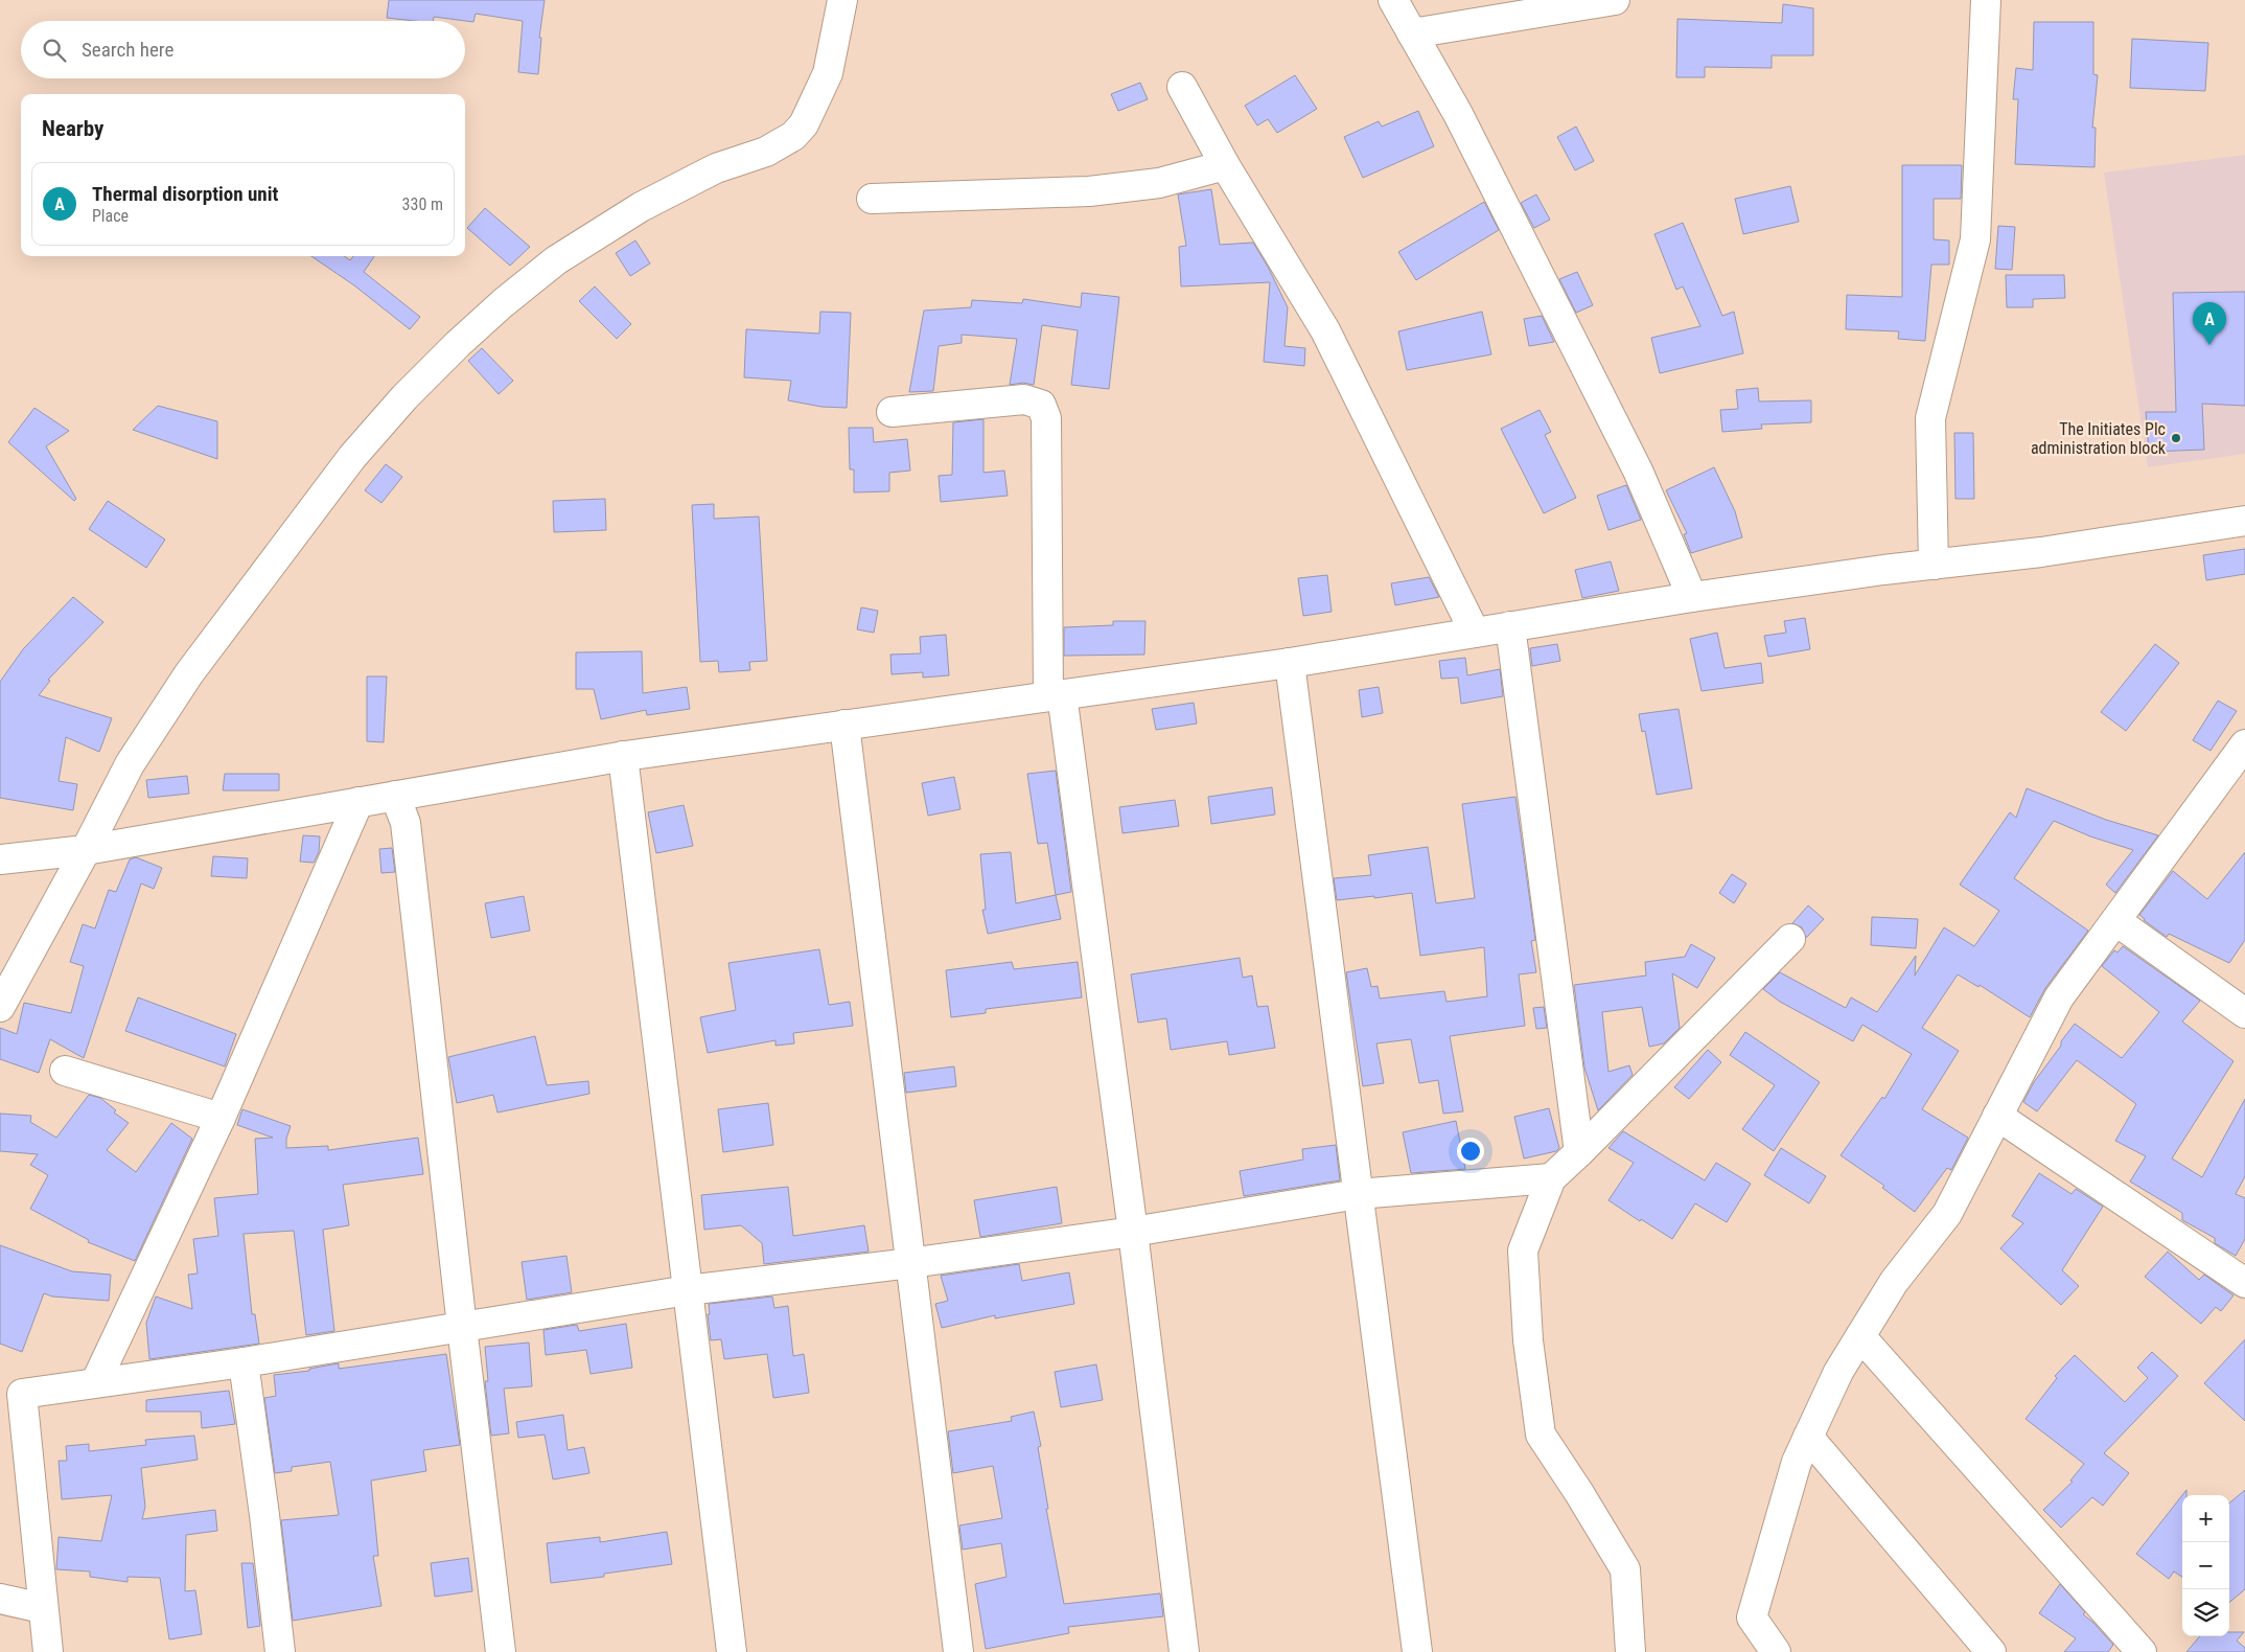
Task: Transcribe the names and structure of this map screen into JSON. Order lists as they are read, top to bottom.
{
  "places": ["The Initiates Plc administration block"],
  "page": {
    "search": "Search here",
    "heading": "Nearby",
    "list": [
      {
        "mark": "A",
        "name": "Thermal disorption unit",
        "note": "Place",
        "value": "330 m"
      }
    ],
    "pins": "A",
    "map_buttons": ["+", "−"]
  }
}
